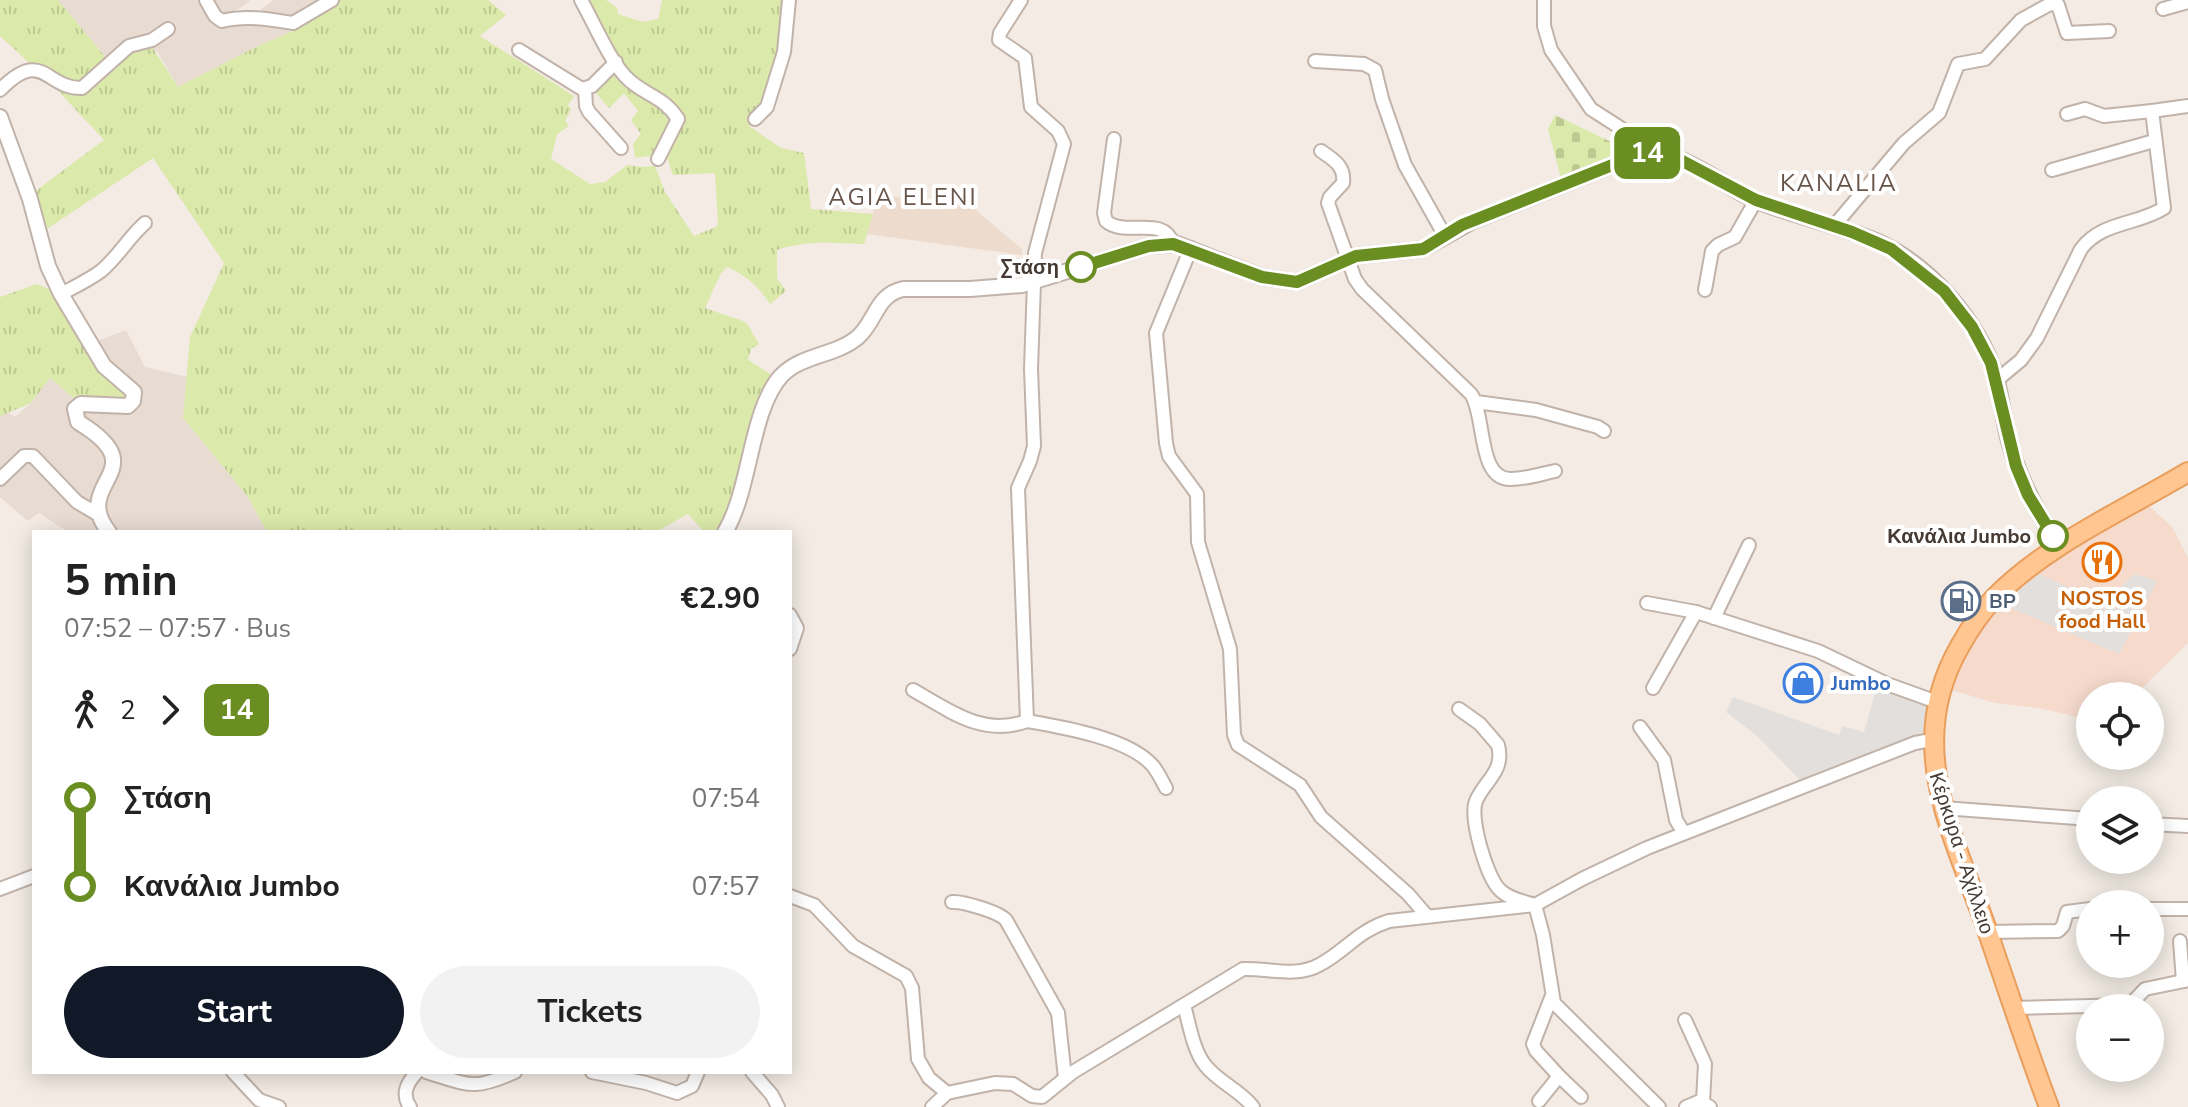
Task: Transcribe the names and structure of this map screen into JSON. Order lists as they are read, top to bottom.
{
  "streets": {
    "main road": ["Κέρκυρα - Αχίλλειο"]
  },
  "districts": ["KANALIA", "AGIA ELENI"],
  "places": {
    "other": ["Στάση", "Κανάλια Jumbo"],
    "restaurant": ["NOSTOS food Hall"],
    "fuel station": ["BP"],
    "shop": ["Jumbo"]
  },
  "lines": ["bus line 14"],
  "page": {
    "on_map": "14",
    "heading": ["5 min", "07:52 – 07:57 · Bus", "€2.90"],
    "legs": ["2", "14"],
    "map_buttons": ["+", "−"],
    "list": [
      {
        "name": "Στάση",
        "value": "07:54"
      },
      {
        "name": "Κανάλια Jumbo",
        "value": "07:57"
      }
    ],
    "buttons": ["Start", "Tickets"]
  }
}
